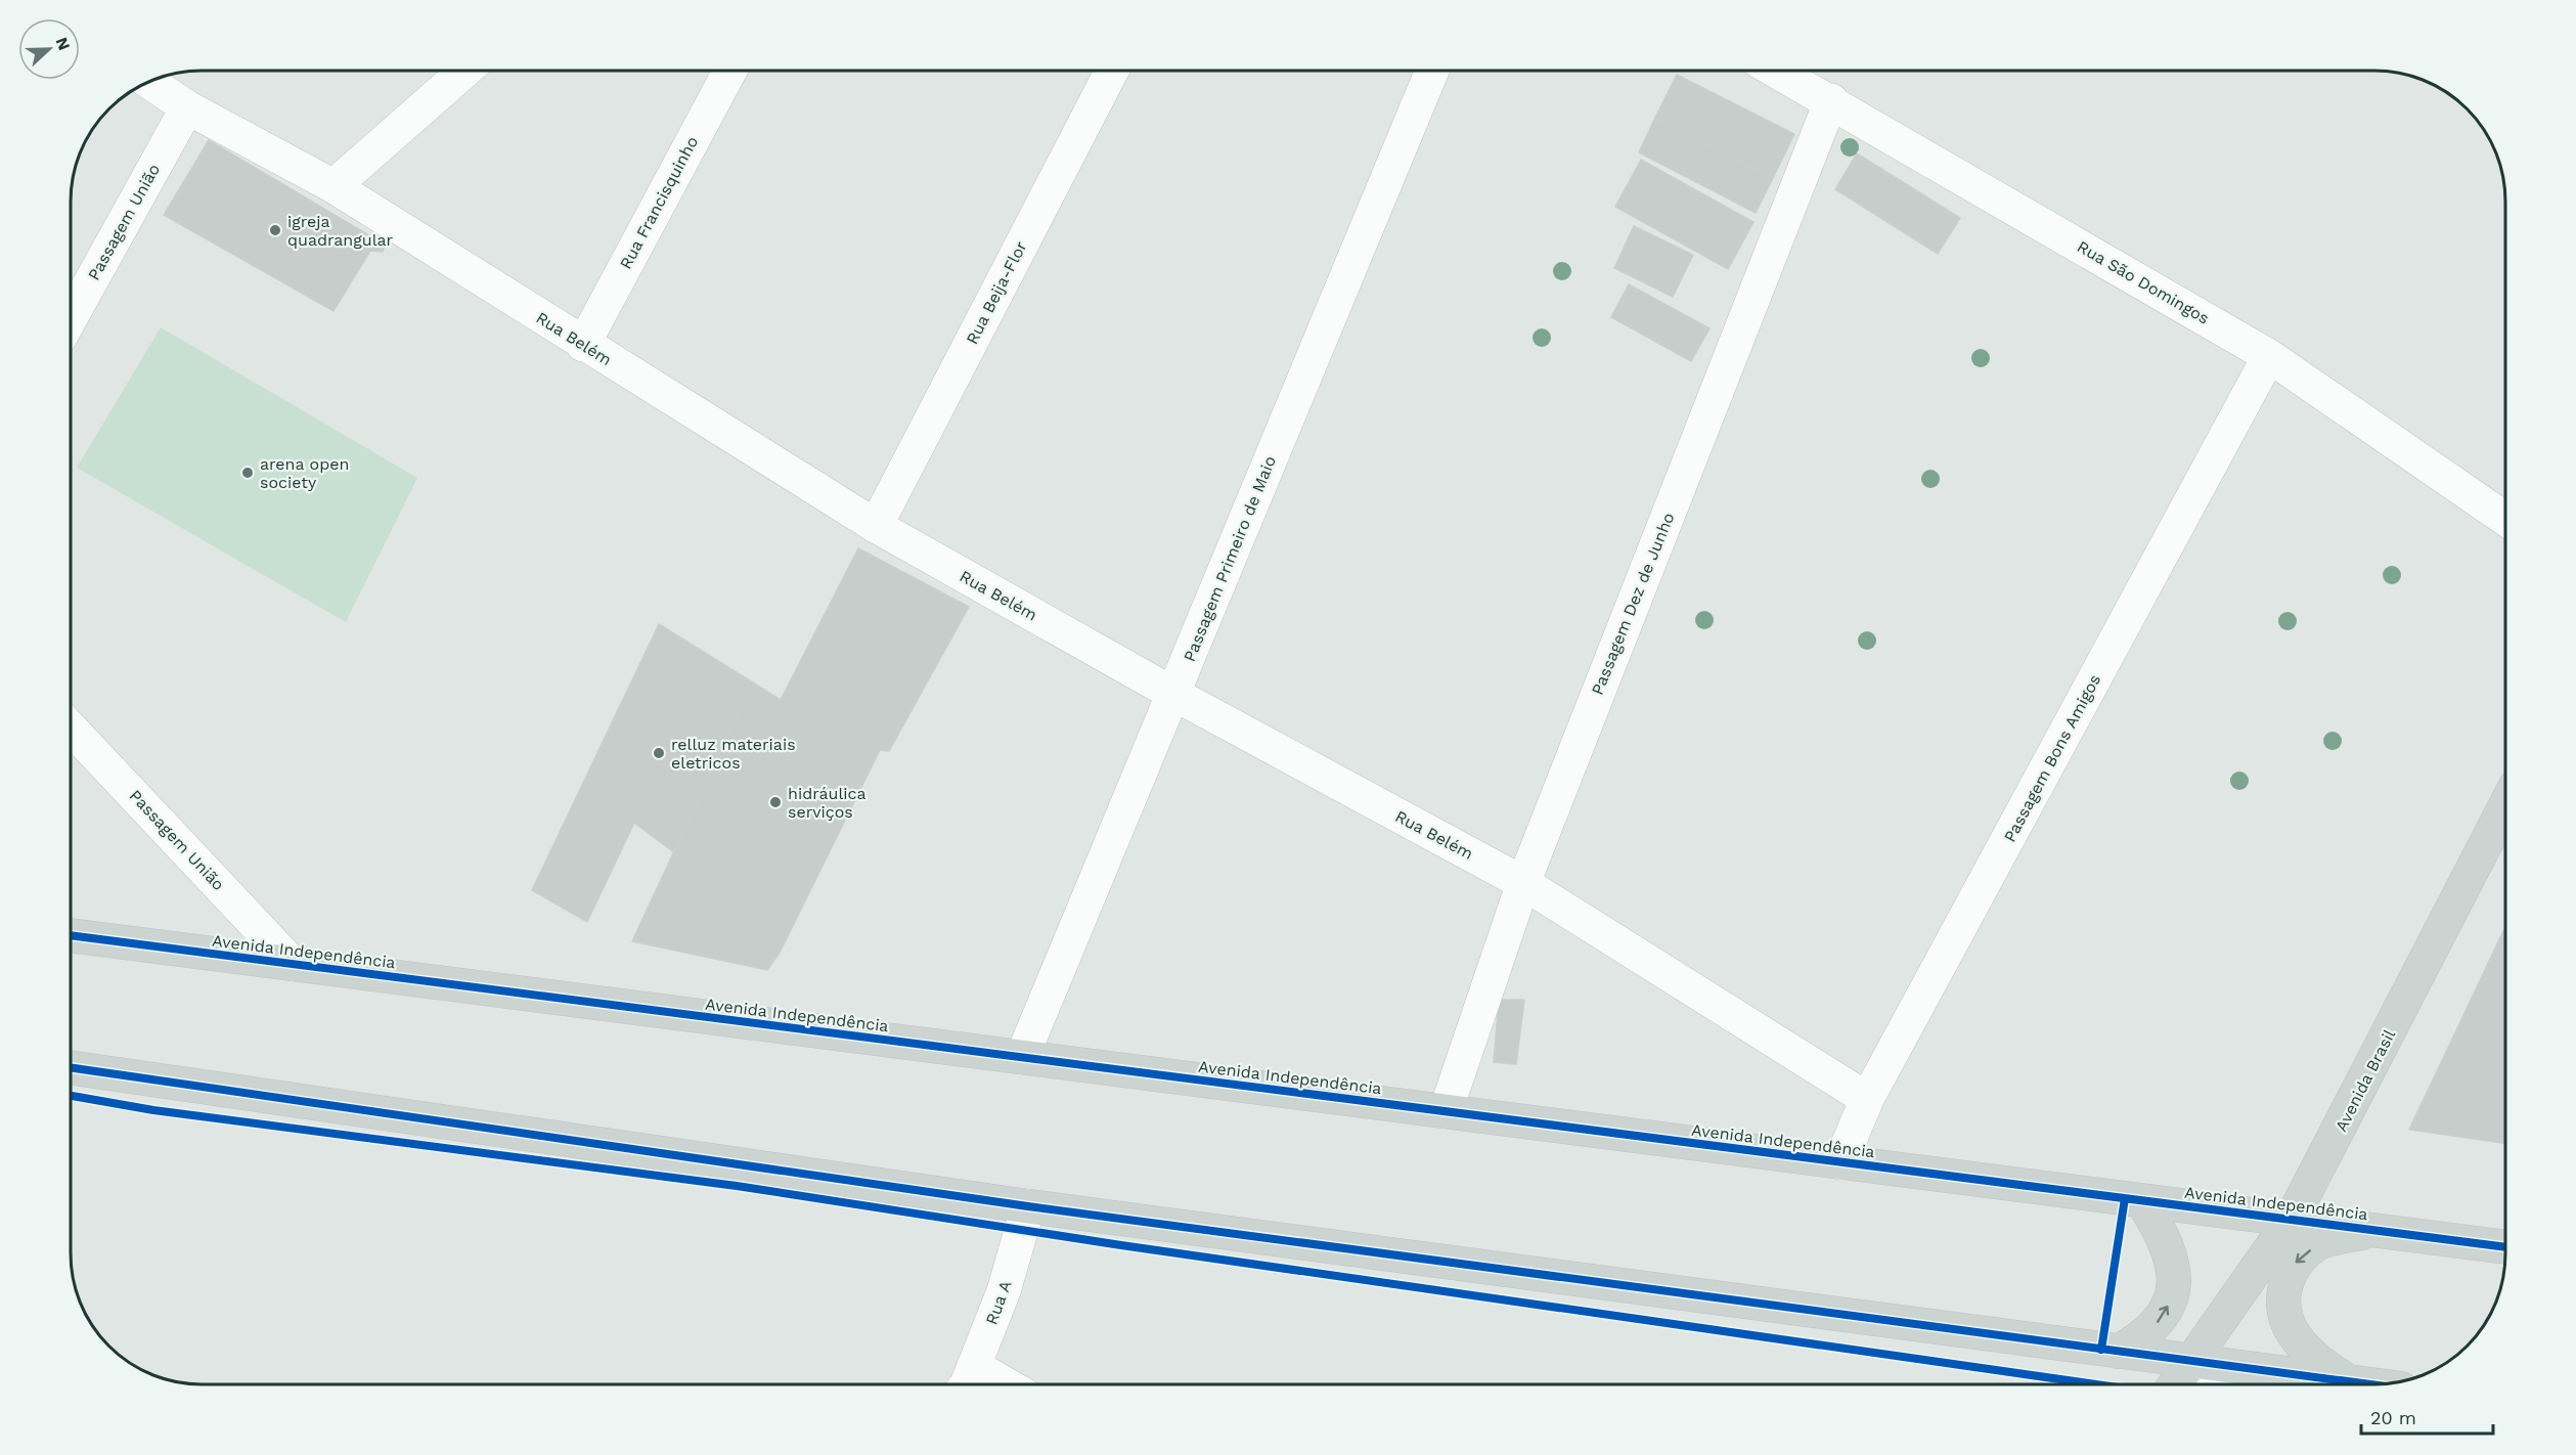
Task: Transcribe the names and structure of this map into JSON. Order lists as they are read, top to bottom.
{
  "streets": {
    "main road": ["Avenida Independência", "Avenida Brasil"],
    "street": [
      "Rua Francisquinho",
      "Passagem União",
      "Rua São Domingos",
      "Rua Beija-Flor",
      "Rua Belém",
      "Passagem Primeiro de Maio",
      "Passagem Dez de Junho",
      "Passagem Bons Amigos",
      "Rua A"
    ]
  },
  "crossings": [
    ["Rua Francisquinho", "Rua Belém"],
    ["Passagem União", "Rua Belém"],
    ["Passagem União", "Avenida Independência"],
    ["Rua São Domingos", "Passagem Dez de Junho"],
    ["Rua São Domingos", "Passagem Bons Amigos"],
    ["Rua Beija-Flor", "Rua Belém"],
    ["Rua Belém", "Passagem Primeiro de Maio"],
    ["Rua Belém", "Passagem Dez de Junho"],
    ["Rua Belém", "Passagem Bons Amigos"],
    ["Passagem Primeiro de Maio", "Avenida Independência"],
    ["Passagem Dez de Junho", "Avenida Independência"],
    ["Passagem Bons Amigos", "Avenida Independência"],
    ["Avenida Independência", "Avenida Brasil"]
  ],
  "places": [
    "igreja quadrangular",
    "arena open society",
    "relluz materiais eletricos",
    "hidráulica serviços"
  ],
  "scale_bar": "20 m",
  "north": "right"
}
